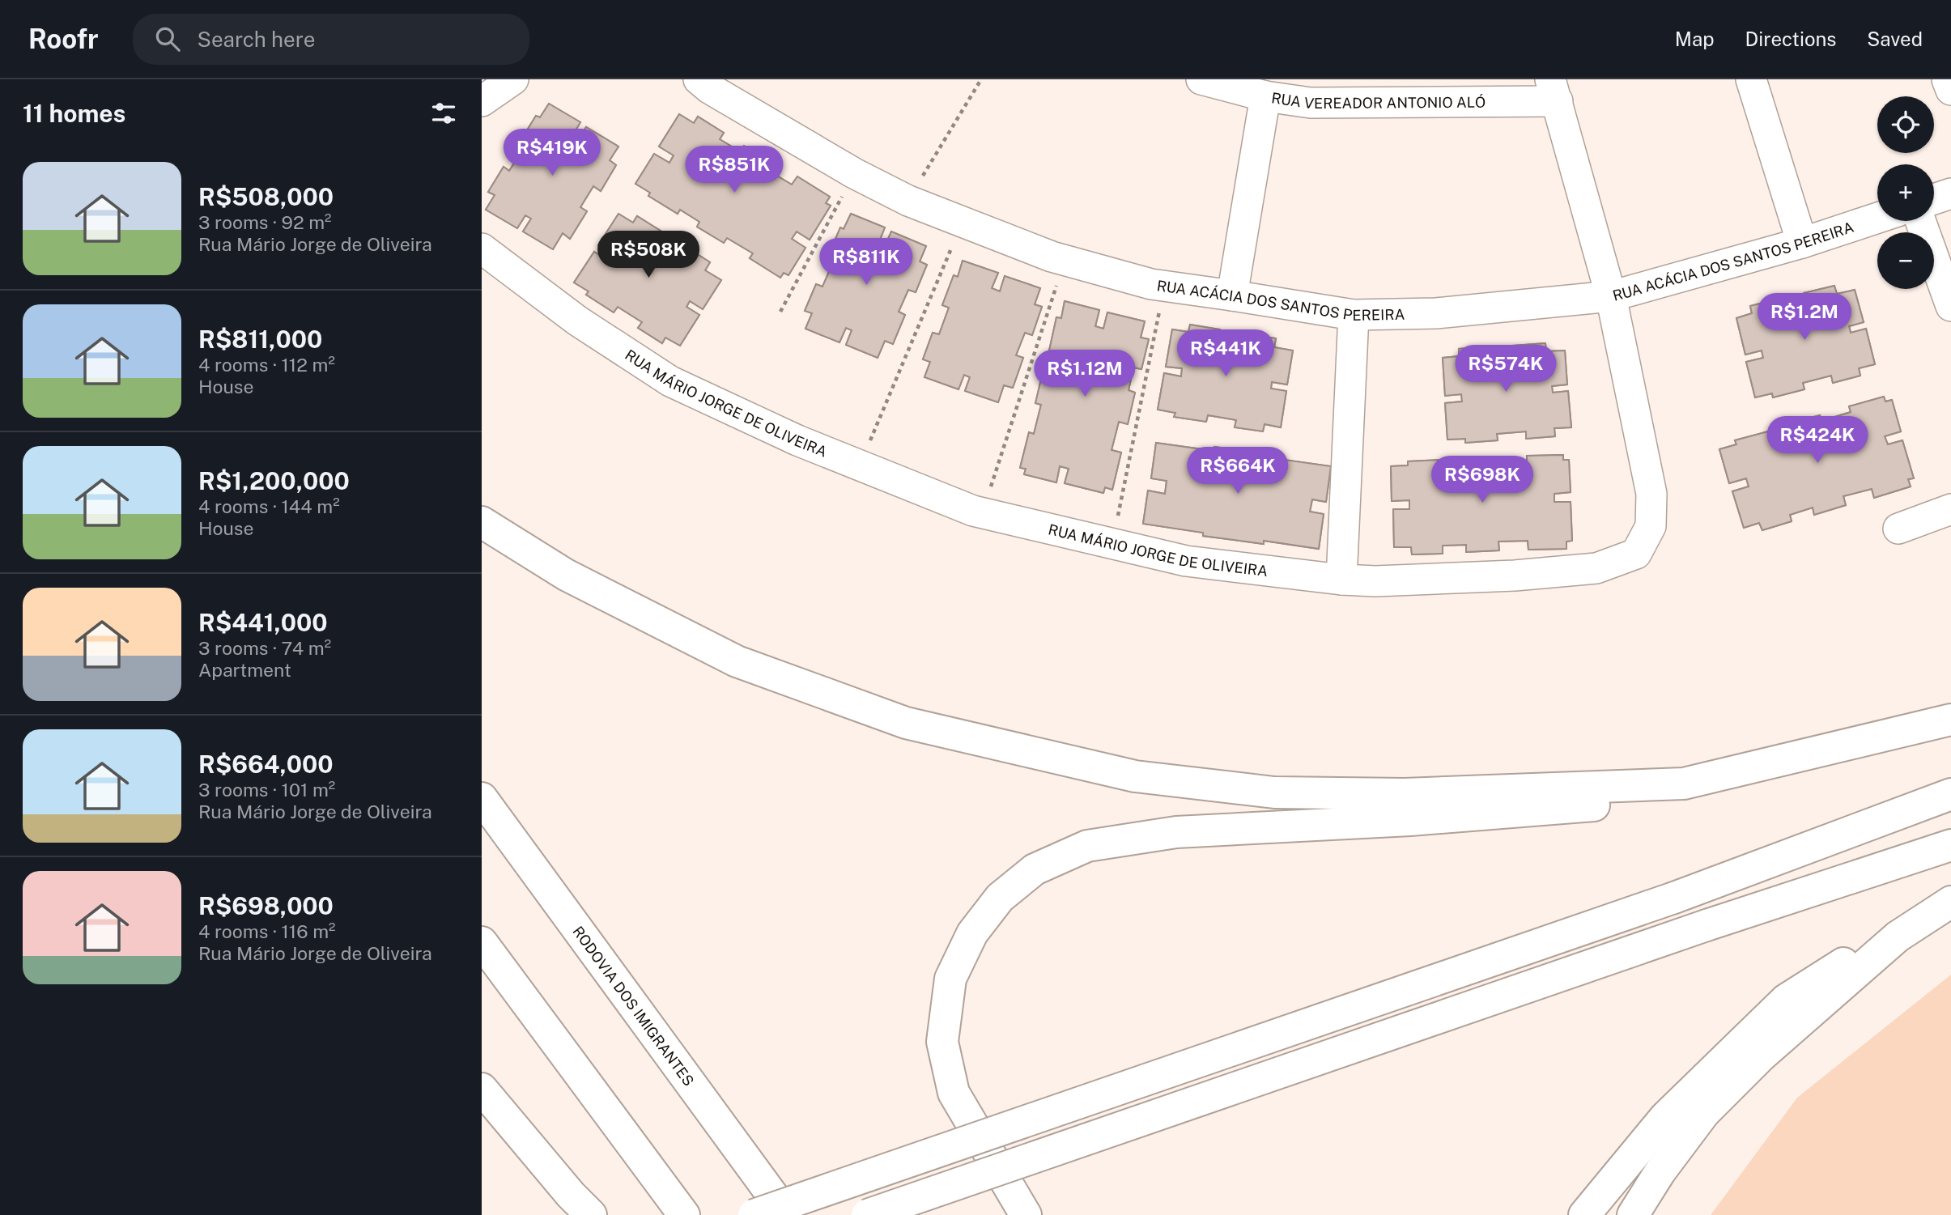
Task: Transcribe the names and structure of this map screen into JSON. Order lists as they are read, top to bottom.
{
  "streets": {
    "highway": ["RODOVIA DOS IMIGRANTES"],
    "street": ["RUA VEREADOR ANTONIO ALÓ", "RUA ACÁCIA DOS SANTOS PEREIRA", "RUA MÁRIO JORGE DE OLIVEIRA"]
  },
  "crossings": [
    ["RUA VEREADOR ANTONIO ALÓ", "RUA MÁRIO JORGE DE OLIVEIRA"],
    ["RUA ACÁCIA DOS SANTOS PEREIRA", "RUA MÁRIO JORGE DE OLIVEIRA"]
  ],
  "page": {
    "header": "Roofr",
    "search": "Search here",
    "nav": ["Map", "Directions", "Saved"],
    "heading": "11 homes",
    "map_buttons": ["+", "−"],
    "price": [
      "R$419K",
      "R$851K",
      "R$508K",
      "R$811K",
      "R$1.2M",
      "R$441K",
      "R$574K",
      "R$1.12M",
      "R$424K",
      "R$664K",
      "R$698K"
    ],
    "list": [
      {
        "name": "R$508,000",
        "note": "3 rooms · 92 m² · Rua Mário Jorge de Oliveira"
      },
      {
        "name": "R$811,000",
        "note": "4 rooms · 112 m² · House"
      },
      {
        "name": "R$1,200,000",
        "note": "4 rooms · 144 m² · House"
      },
      {
        "name": "R$441,000",
        "note": "3 rooms · 74 m² · Apartment"
      },
      {
        "name": "R$664,000",
        "note": "3 rooms · 101 m² · Rua Mário Jorge de Oliveira"
      },
      {
        "name": "R$698,000",
        "note": "4 rooms · 116 m² · Rua Mário Jorge de Oliveira"
      }
    ]
  }
}
